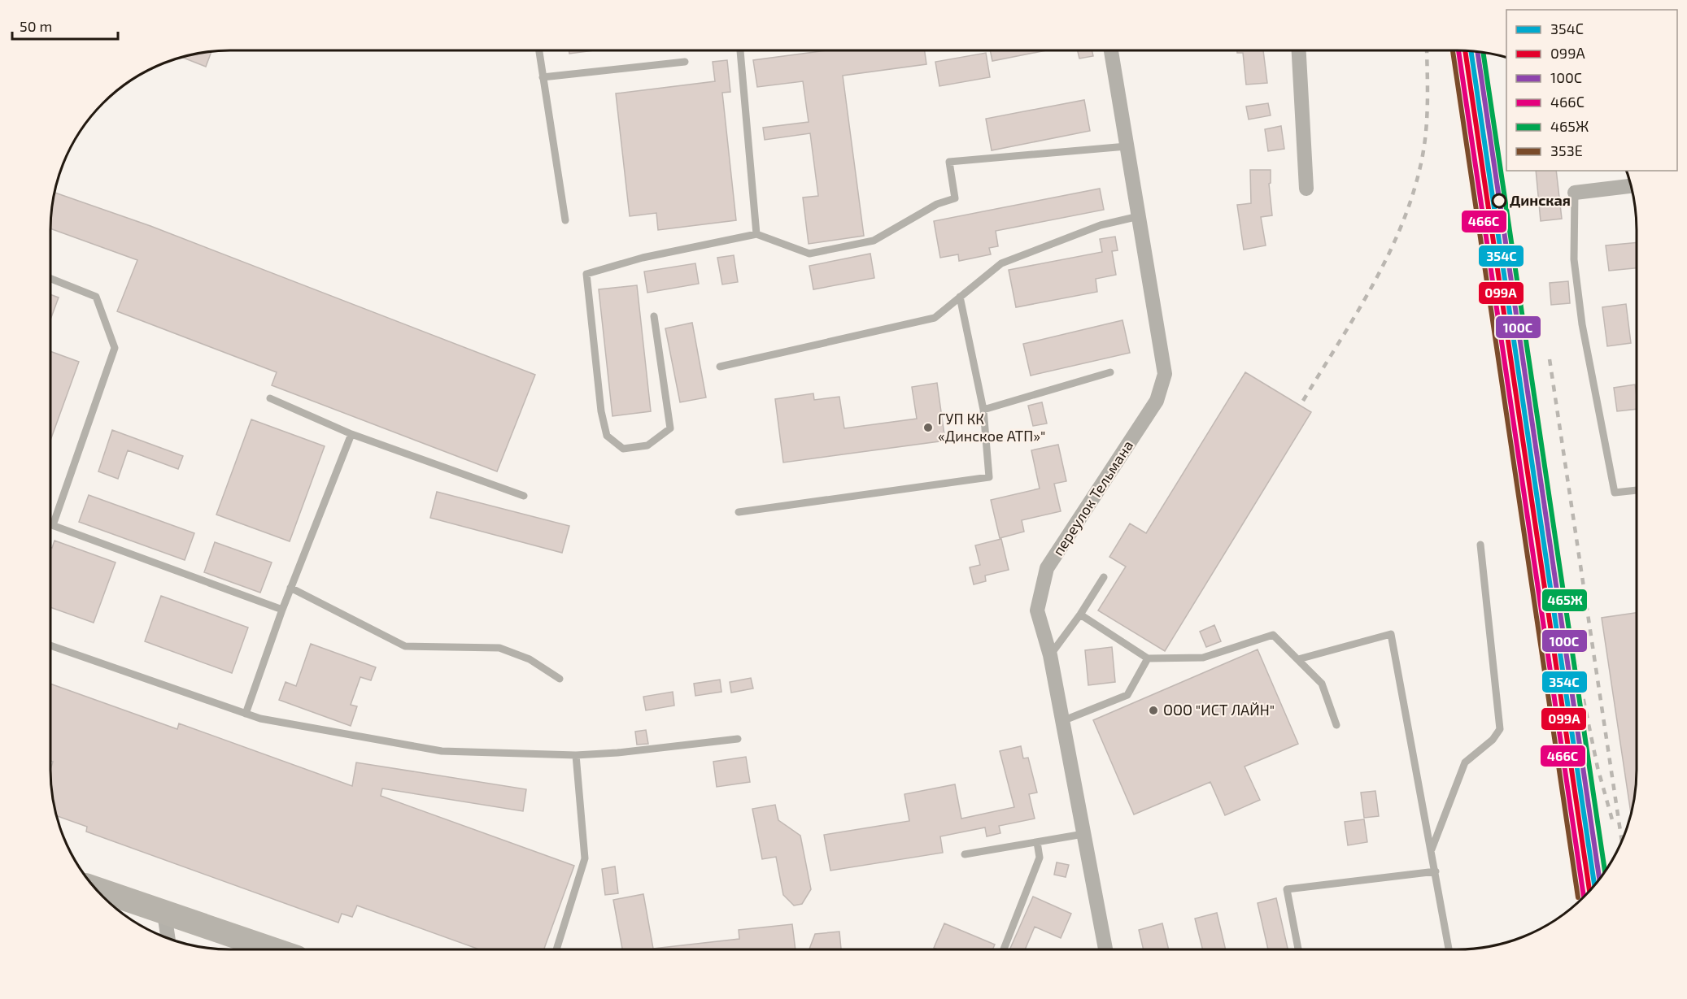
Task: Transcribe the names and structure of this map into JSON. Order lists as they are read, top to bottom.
{
  "streets": {
    "street": ["переулок Тельмана"]
  },
  "places": ["Динская", "ГУП КК «Динское АТП»\"", "ООО \"ИСТ ЛАЙН\""],
  "lines": [
    "transit line 099А",
    "transit line 466С",
    "transit line 353Е",
    "transit line 354С",
    "transit line 100C",
    "transit line 465Ж"
  ],
  "legend": [
    "354С",
    "099А",
    "100C",
    "466С",
    "465Ж",
    "353Е"
  ],
  "scale_bar": "50 m"
}
